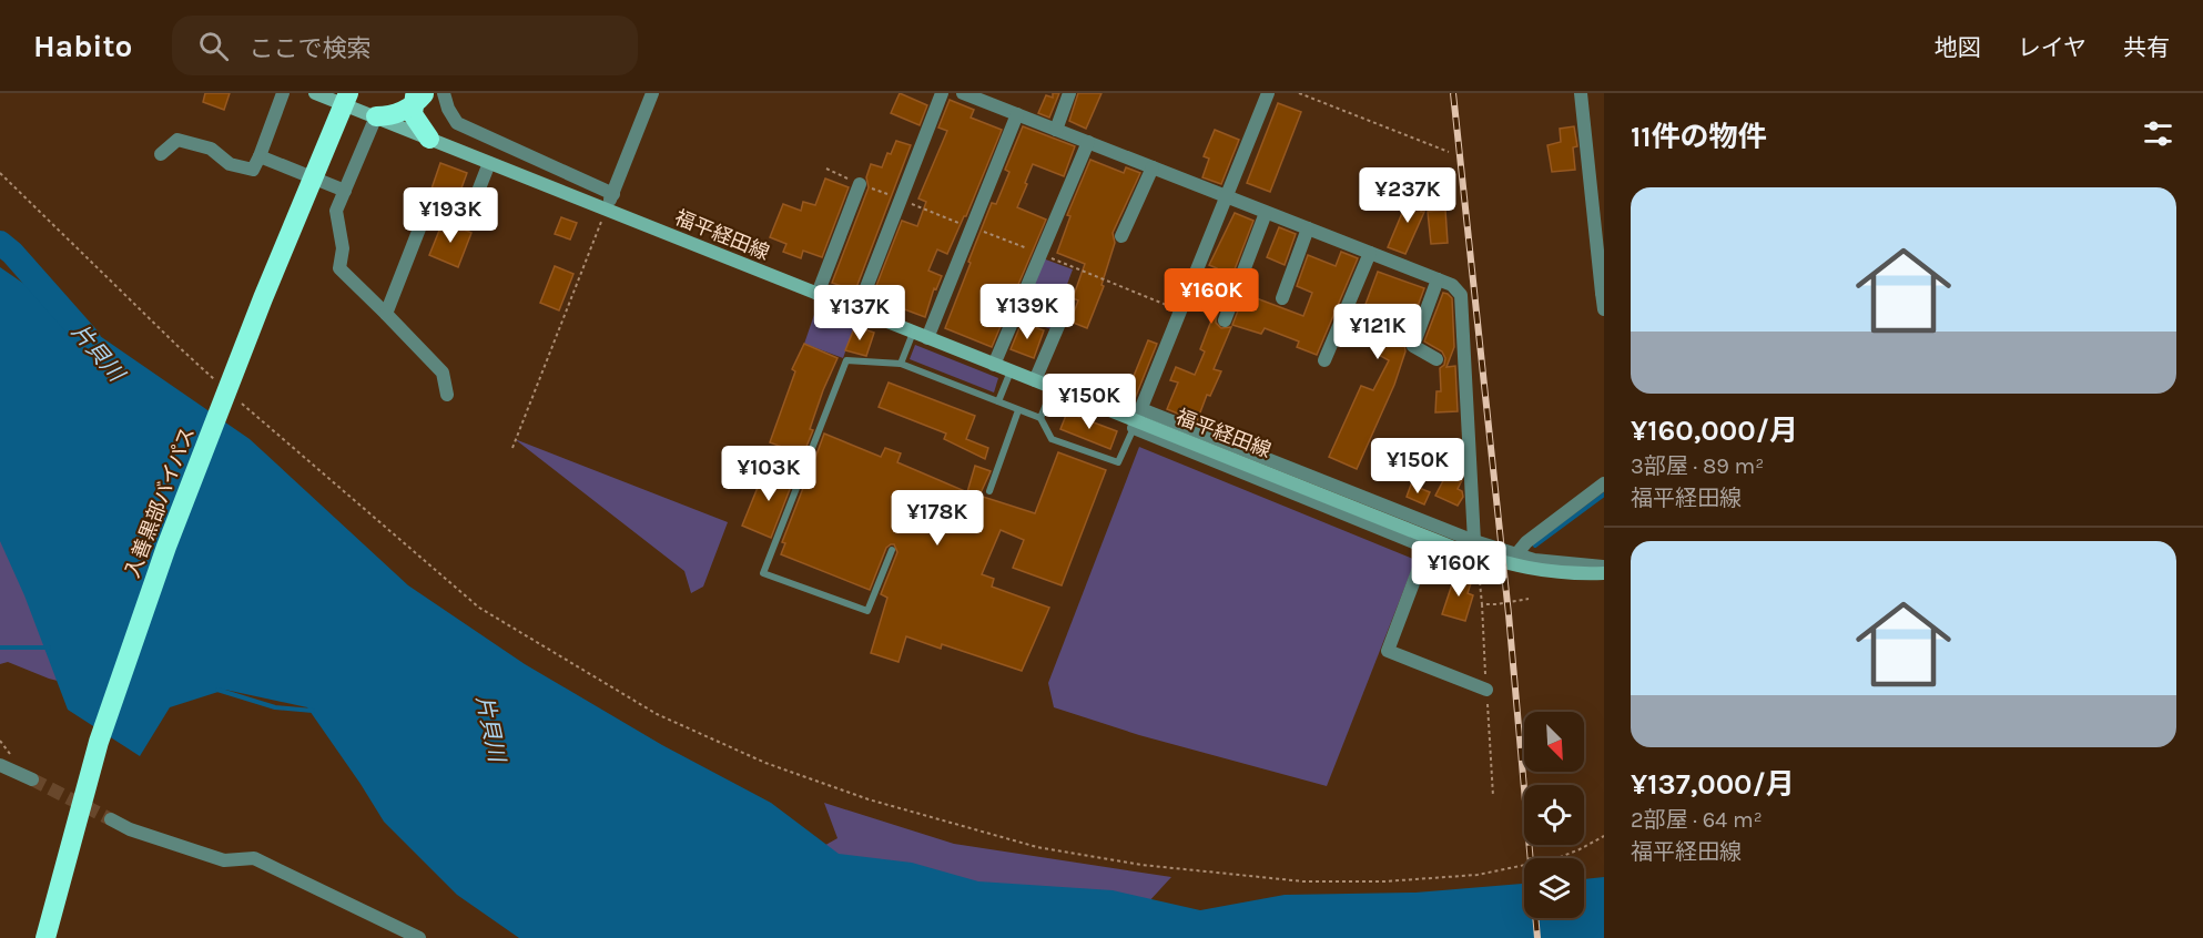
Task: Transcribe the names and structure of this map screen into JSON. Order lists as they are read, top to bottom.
{
  "streets": {
    "highway": ["入善黒部バイパス"],
    "main road": ["福平経田線"]
  },
  "water": ["片貝川"],
  "north": "bottom right",
  "page": {
    "header": "Habito",
    "search": "ここで検索",
    "nav": ["地図", "レイヤ", "共有"],
    "heading": "11件の物件",
    "price": [
      "¥237K",
      "¥193K",
      "¥160K",
      "¥139K",
      "¥137K",
      "¥121K",
      "¥150K",
      "¥150K",
      "¥103K",
      "¥178K",
      "¥160K"
    ],
    "list": [
      {
        "name": "¥160,000/月",
        "note": "3部屋 · 89 m² · 福平経田線"
      },
      {
        "name": "¥137,000/月",
        "note": "2部屋 · 64 m² · 福平経田線"
      }
    ]
  }
}
